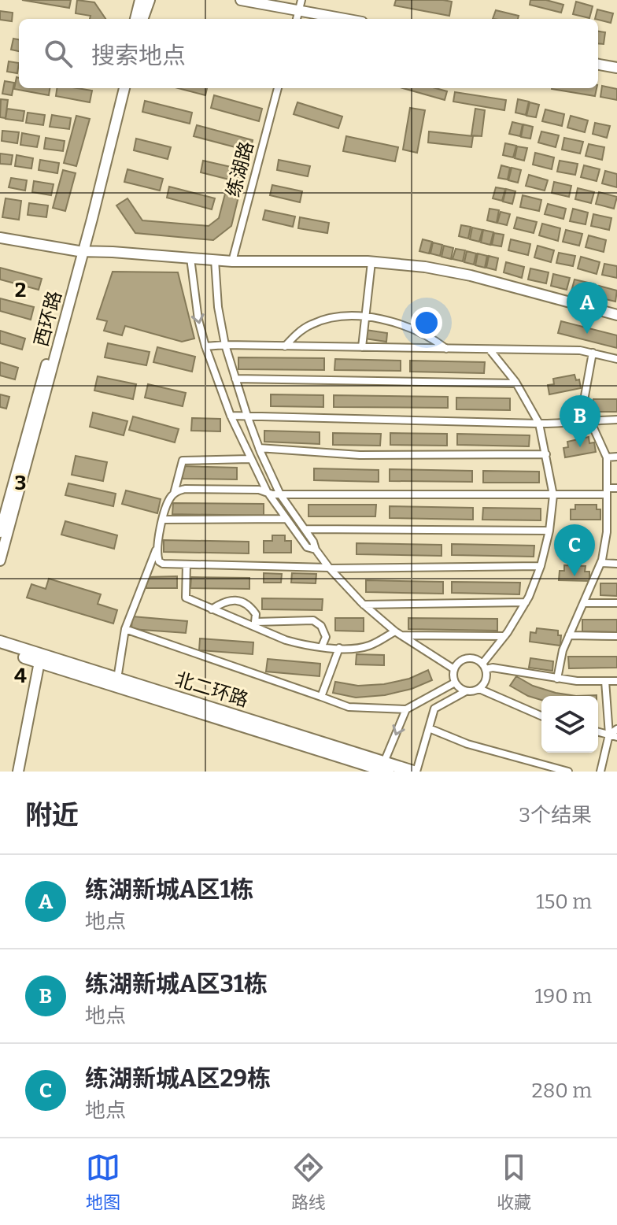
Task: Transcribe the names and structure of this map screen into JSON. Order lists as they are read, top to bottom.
{
  "streets": {
    "main road": ["北二环路"],
    "street": ["练湖路", "西环路"]
  },
  "page": {
    "search": "搜索地点",
    "pins": ["A", "B", "C"],
    "heading": ["附近", "3个结果"],
    "list": [
      {
        "mark": "A",
        "name": "练湖新城A区1栋",
        "note": "地点",
        "value": "150 m"
      },
      {
        "mark": "B",
        "name": "练湖新城A区31栋",
        "note": "地点",
        "value": "190 m"
      },
      {
        "mark": "C",
        "name": "练湖新城A区29栋",
        "note": "地点",
        "value": "280 m"
      }
    ],
    "nav": ["地图", "路线", "收藏"]
  },
  "grid": {
    "rows": ["2", "3", "4"]
  }
}
